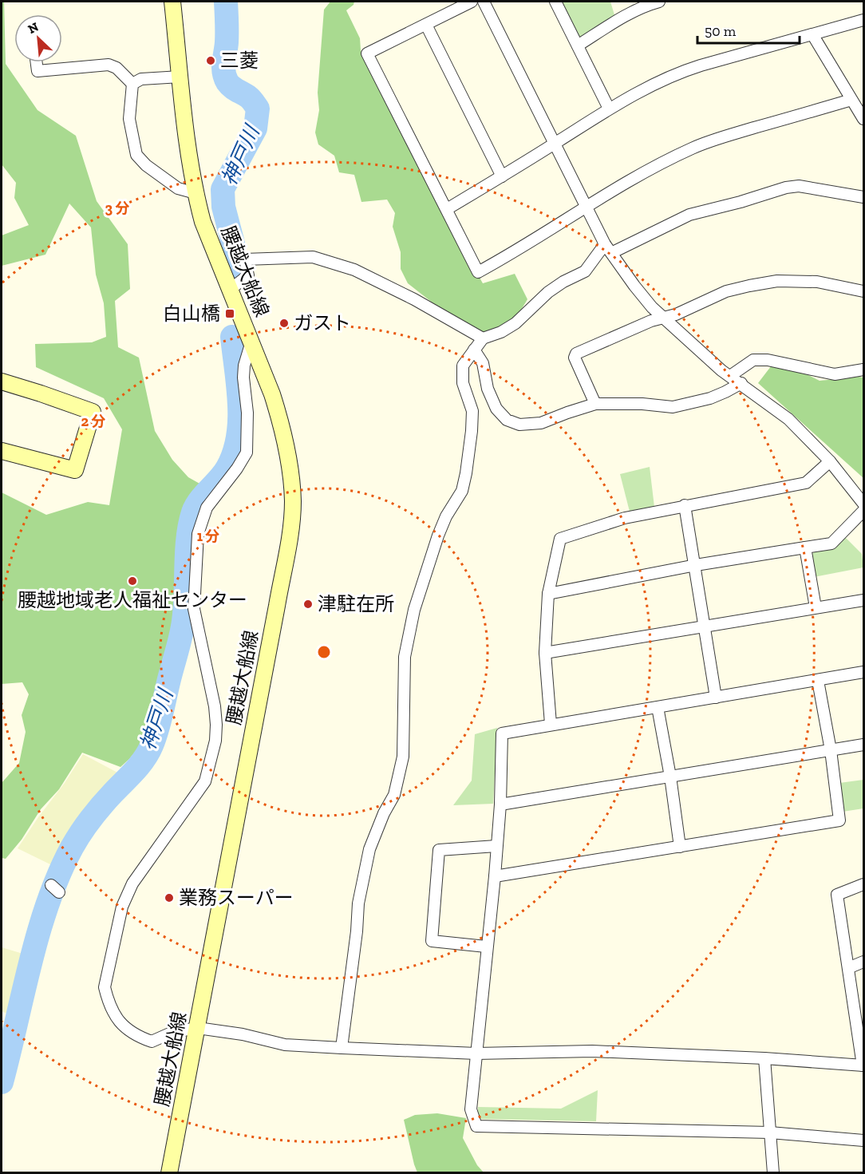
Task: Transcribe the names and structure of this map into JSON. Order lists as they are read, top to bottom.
{
  "streets": {
    "main road": ["腰越大船線"]
  },
  "water": ["神戸川"],
  "places": {
    "other": [
      "三菱",
      "ガスト",
      "腰越地域老人福祉センター",
      "津駐在所",
      "業務スーパー"
    ],
    "transit": ["白山橋"]
  },
  "scale_bar": "50 m",
  "north": "top left",
  "rings": ["3 分", "2 分", "1 分"]
}
